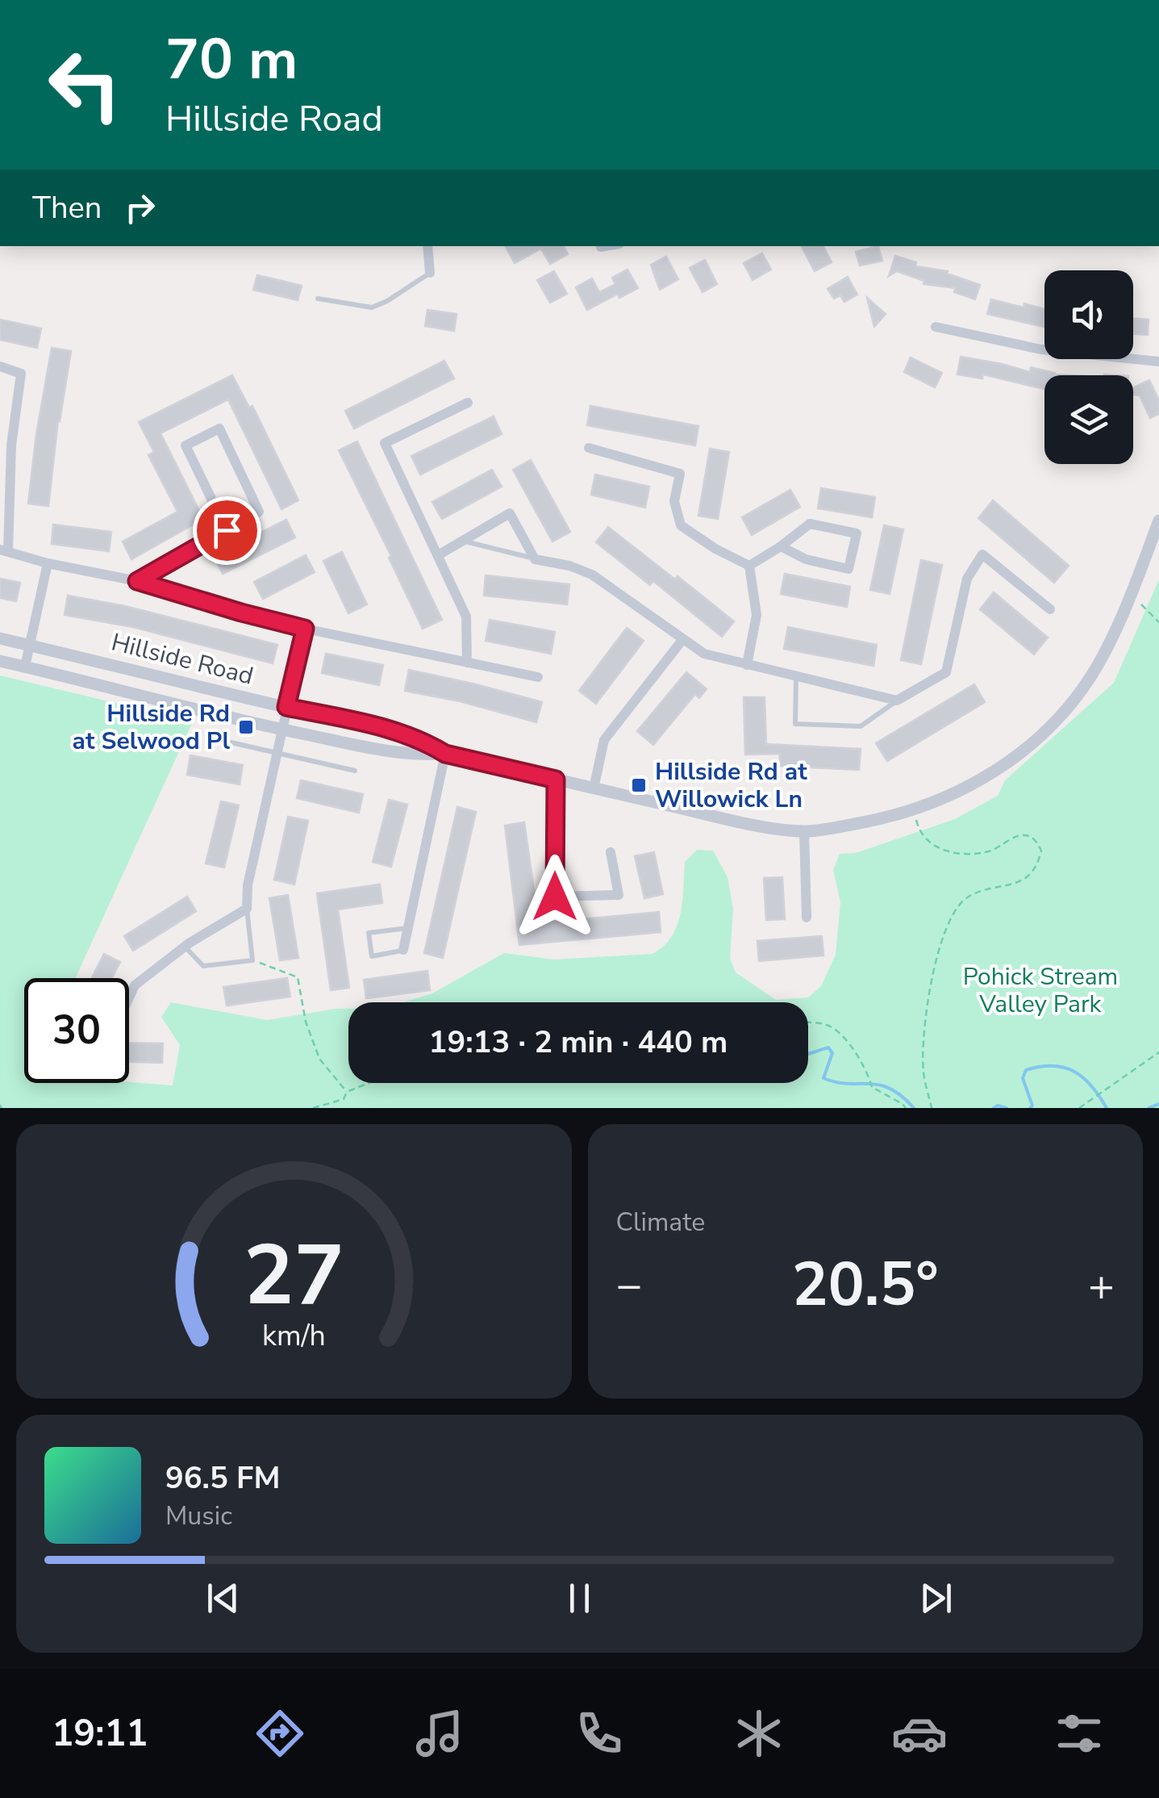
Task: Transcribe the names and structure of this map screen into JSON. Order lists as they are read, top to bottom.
{
  "streets": {
    "street": ["Hillside Road"]
  },
  "parks": ["Pohick Stream Valley Park"],
  "places": {
    "transit": ["Hillside Rd at Selwood Pl", "Hillside Rd at Willowick Ln"]
  },
  "page": {
    "turn": ["70 m", "Hillside Road"],
    "then": "Then",
    "limit": "30",
    "trip": "19:13 · 2 min · 440 m",
    "tile": "Climate",
    "heat": ["−", "20.5°", "+"],
    "song": ["96.5 FM", "Music"],
    "tabs": "19:11",
    "gauge": ["27", "km/h"]
  }
}
